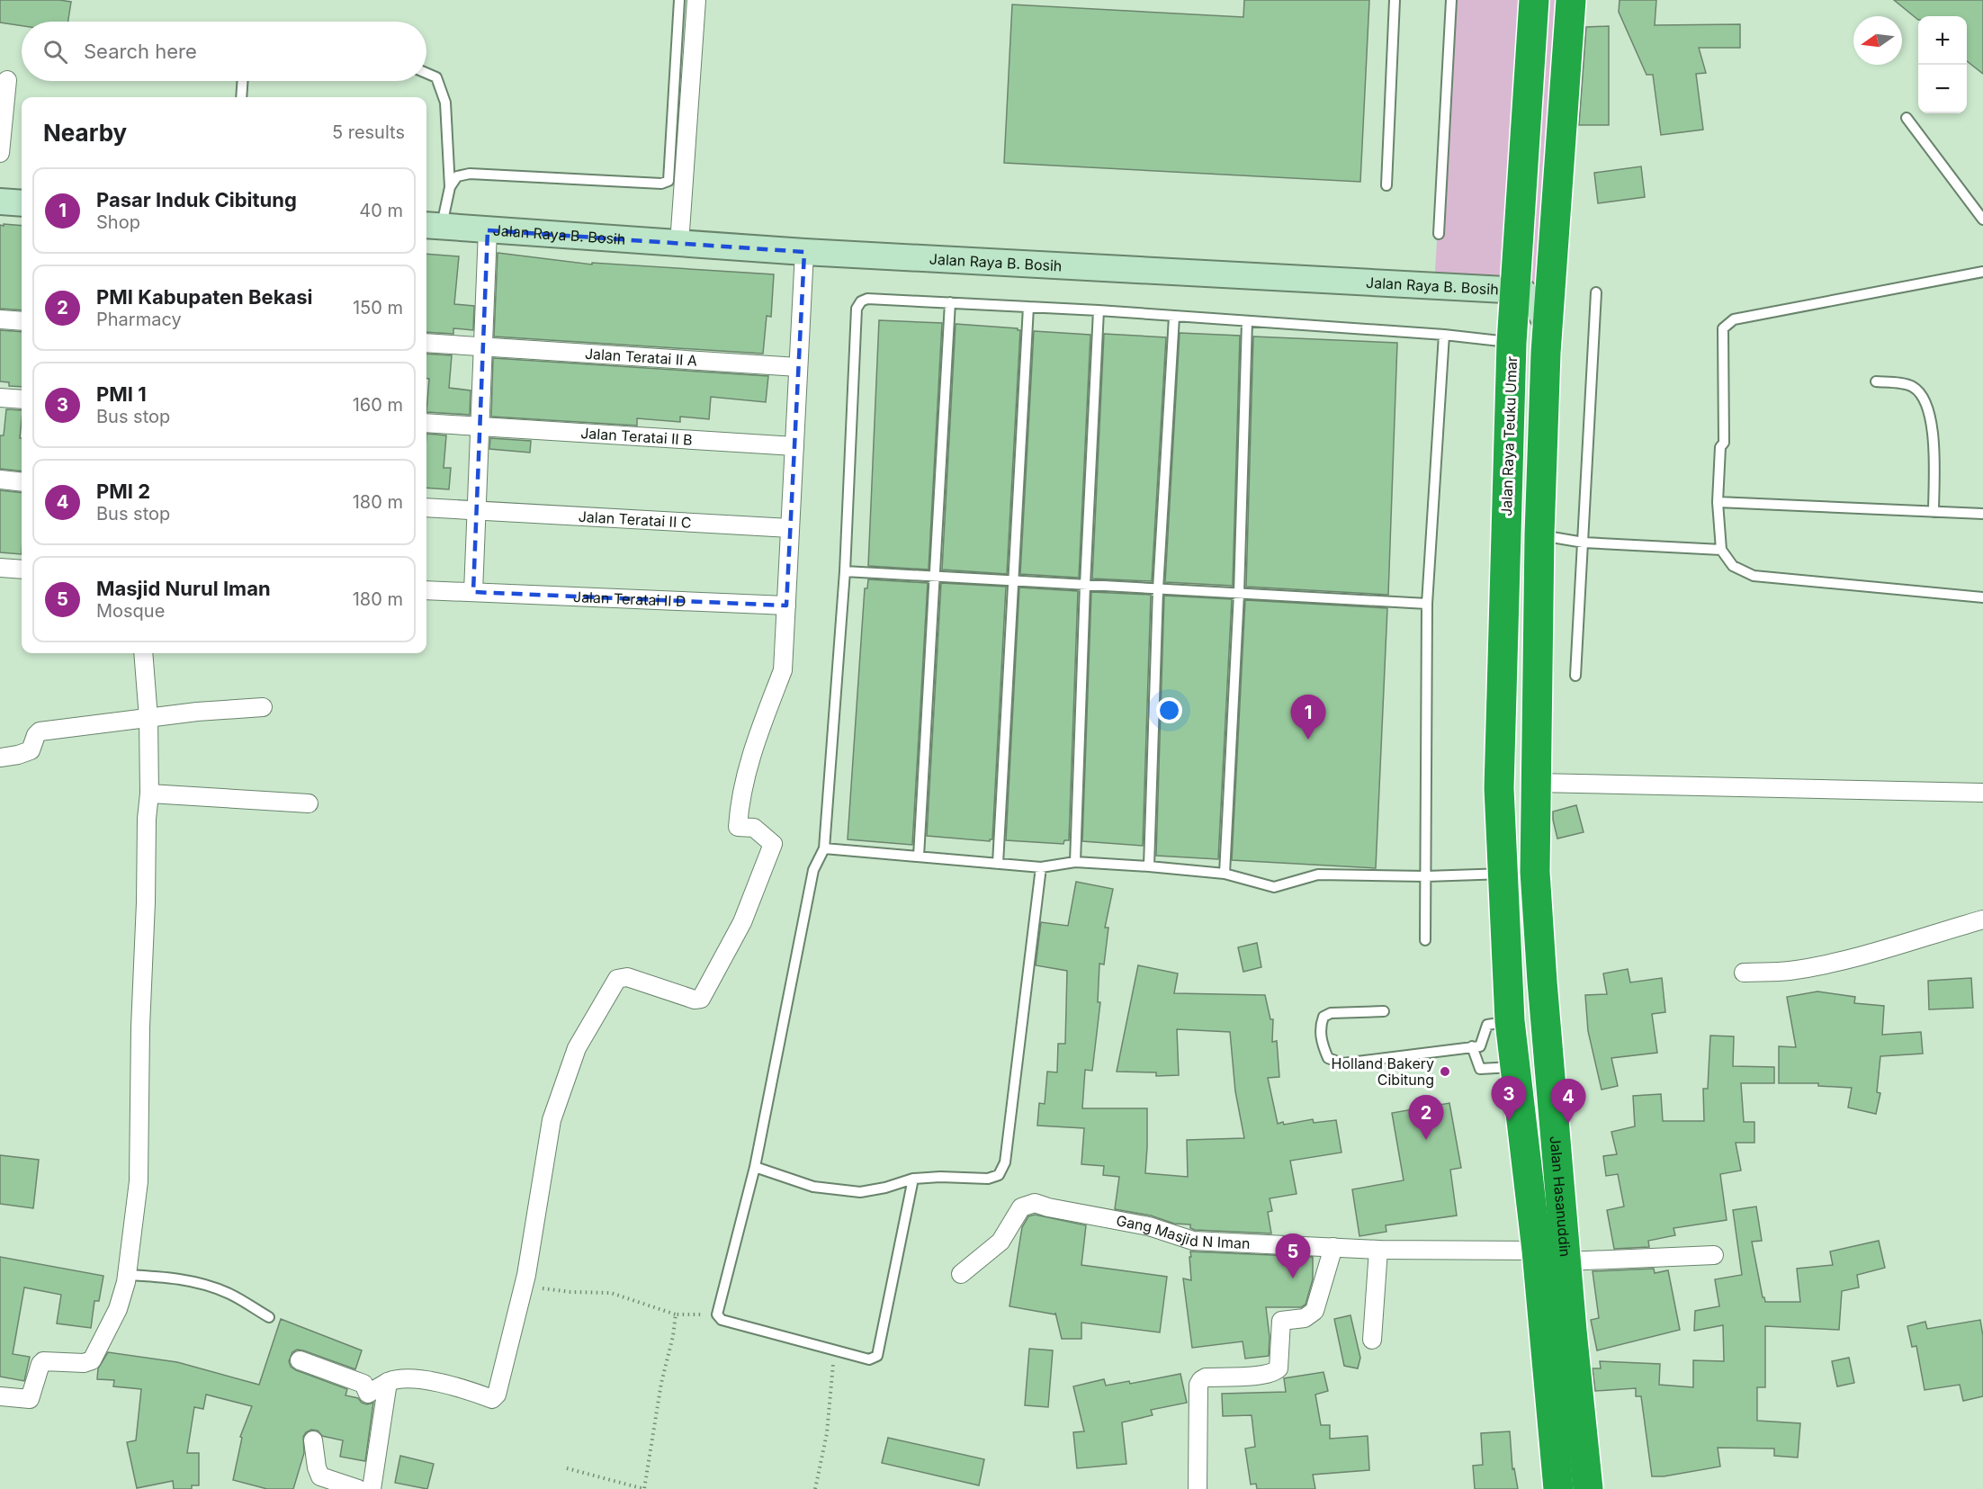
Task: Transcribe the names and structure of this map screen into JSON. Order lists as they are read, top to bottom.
{
  "streets": {
    "highway": ["Jalan Raya Teuku Umar", "Jalan Hasanuddin"],
    "street": [
      "Jalan Raya B. Bosih",
      "Jalan Teratai II A",
      "Jalan Teratai II B",
      "Jalan Teratai II C",
      "Jalan Teratai II D",
      "Gang Masjid N Iman"
    ]
  },
  "crossings": [
    ["Jalan Raya B. Bosih", "Jalan Raya Teuku Umar"],
    ["Jalan Raya Teuku Umar", "Jalan Hasanuddin"],
    ["Jalan Hasanuddin", "Gang Masjid N Iman"]
  ],
  "places": ["Holland Bakery Cibitung"],
  "north": "left",
  "page": {
    "map_buttons": ["+", "−"],
    "search": "Search here",
    "heading": ["Nearby", "5 results"],
    "list": [
      {
        "mark": "1",
        "name": "Pasar Induk Cibitung",
        "note": "Shop",
        "value": "40 m"
      },
      {
        "mark": "2",
        "name": "PMI Kabupaten Bekasi",
        "note": "Pharmacy",
        "value": "150 m"
      },
      {
        "mark": "3",
        "name": "PMI 1",
        "note": "Bus stop",
        "value": "160 m"
      },
      {
        "mark": "4",
        "name": "PMI 2",
        "note": "Bus stop",
        "value": "180 m"
      },
      {
        "mark": "5",
        "name": "Masjid Nurul Iman",
        "note": "Mosque",
        "value": "180 m"
      }
    ],
    "pins": [
      "1",
      "3",
      "4",
      "2",
      "5"
    ]
  }
}
